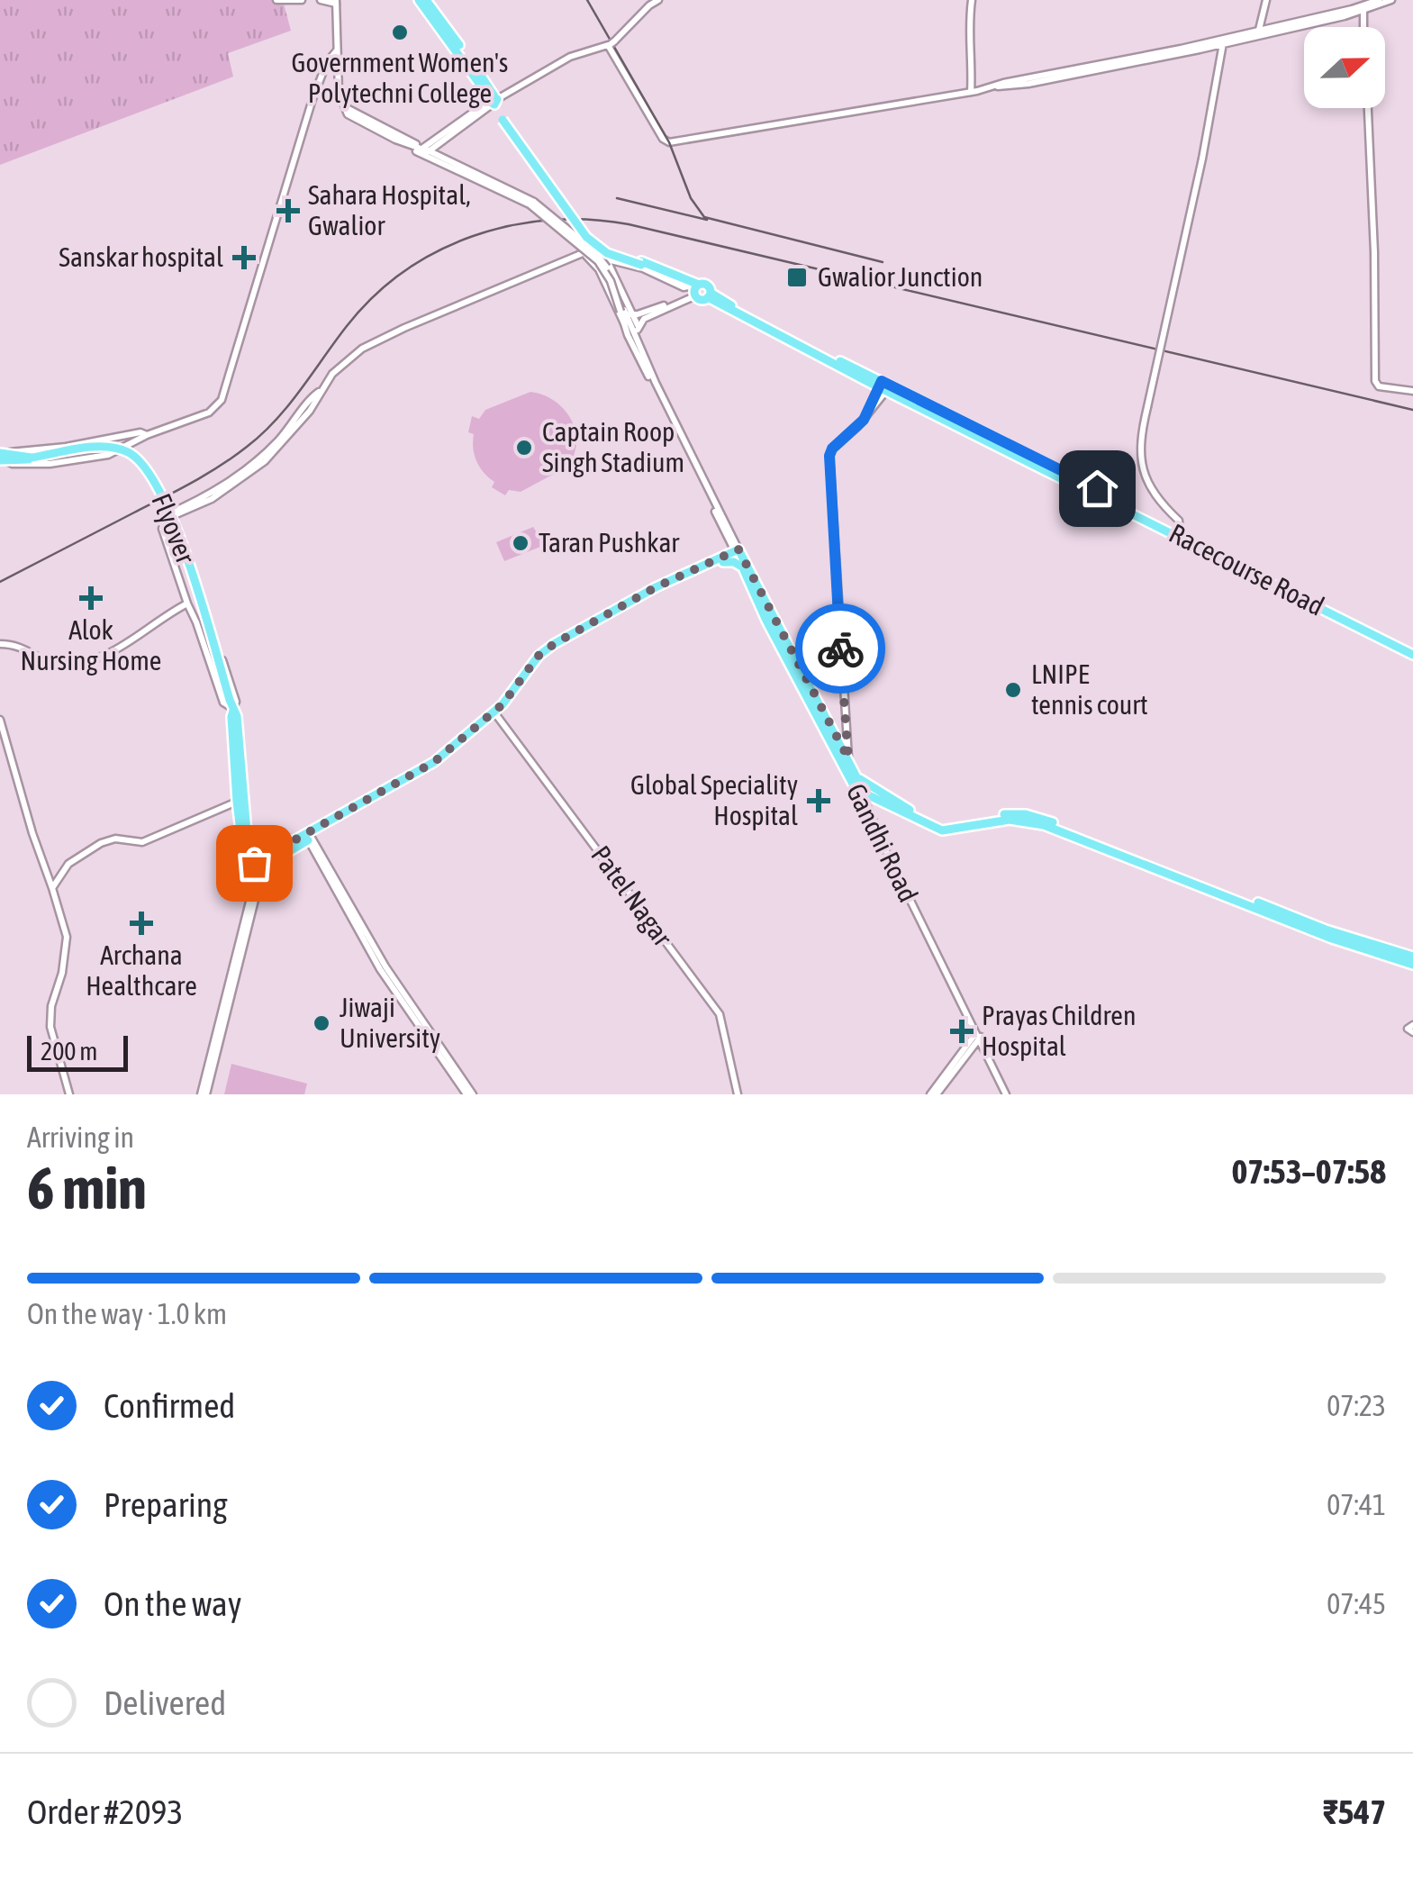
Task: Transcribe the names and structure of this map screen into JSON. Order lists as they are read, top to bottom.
{
  "streets": {
    "main road": [
      "Flyover",
      "Racecourse Road",
      "Gandhi Road",
      "Patel Nagar"
    ]
  },
  "places": {
    "other": [
      "Government Women's Polytechni College",
      "Captain Roop Singh Stadium",
      "Taran Pushkar",
      "LNIPE tennis court",
      "Jiwaji University"
    ],
    "health": [
      "Sahara Hospital, Gwalior",
      "Sanskar hospital",
      "Alok Nursing Home",
      "Global Speciality Hospital",
      "Archana Healthcare",
      "Prayas Children Hospital"
    ],
    "transit": ["Gwalior Junction"]
  },
  "scale_bar": "200 m",
  "north": "right",
  "page": {
    "scale": "200 m",
    "heading": ["6 min", "Arriving in", "07:53–07:58"],
    "panel": ["Order #2093", "₹547"],
    "bar": "On the way · 1.0 km",
    "list": [
      ["Confirmed", "07:23"],
      ["Preparing", "07:41"],
      ["On the way", "07:45"],
      "Delivered"
    ]
  }
}
